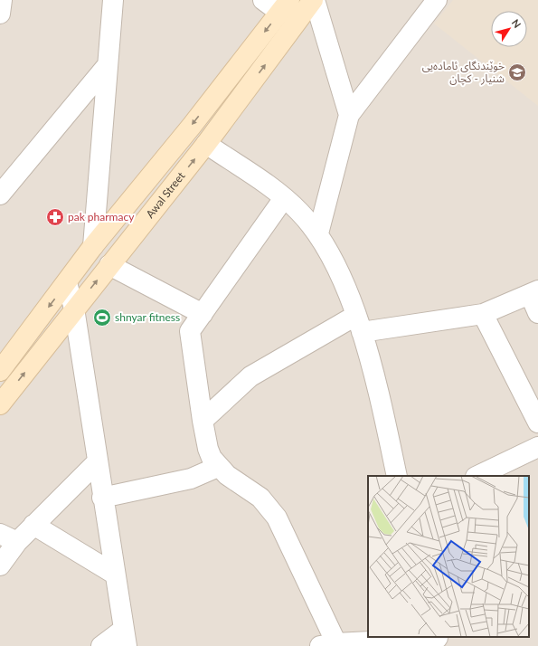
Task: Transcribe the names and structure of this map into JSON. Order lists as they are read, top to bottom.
{
  "streets": {
    "main road": ["Awal Street"]
  },
  "places": {
    "school or university": ["خوێندنگای ئامادەیی شنیار - کچان"],
    "pharmacy": ["pak pharmacy"],
    "sports": ["shnyar fitness"]
  },
  "north": "top right"
}
